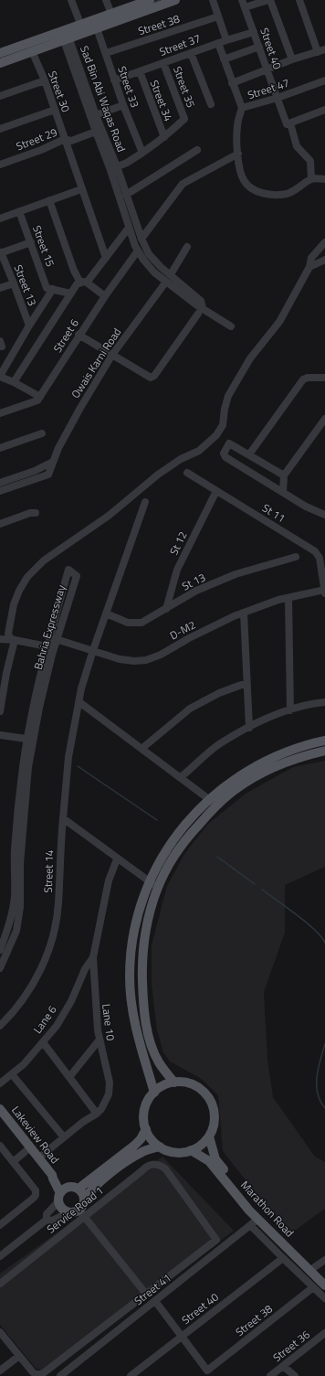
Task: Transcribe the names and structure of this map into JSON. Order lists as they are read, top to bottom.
{
  "streets": {
    "main road": ["Lakeview Road", "Marathon Road"],
    "street": [
      "Street 38",
      "Street 37",
      "Street 40",
      "Street 33",
      "Street 35",
      "Street 47",
      "Street 30",
      "Sad Bin Abi Waqas Road",
      "Street 34",
      "Street 29",
      "Street 15",
      "Street 13",
      "Street 6",
      "Owais Karni Road",
      "St 11",
      "St 12",
      "St 13",
      "Bahria Expressway",
      "D-M2",
      "Street 14",
      "Lane 6",
      "Lane 10",
      "Service Road 1",
      "Street 41",
      "Street 36"
    ]
  },
  "crossings": [
    ["Street 38", "Street 40"],
    ["Street 38", "Street 33"],
    ["Street 37", "Street 40"],
    ["Street 37", "Street 33"],
    ["Street 37", "Street 35"],
    ["Street 37", "Street 47"],
    ["Street 37", "Street 34"],
    ["Street 40", "Street 47"],
    ["Street 35", "Street 34"],
    ["Street 30", "Street 29"],
    ["Sad Bin Abi Waqas Road", "Street 29"],
    ["St 11", "St 12"],
    ["St 11", "D-M2"],
    ["St 12", "St 13"],
    ["St 13", "Street 14"],
    ["Bahria Expressway", "D-M2"],
    ["D-M2", "Street 14"],
    ["Lane 6", "Lane 10"],
    ["Lane 10", "Lakeview Road"],
    ["Marathon Road", "Street 41"]
  ]
}
